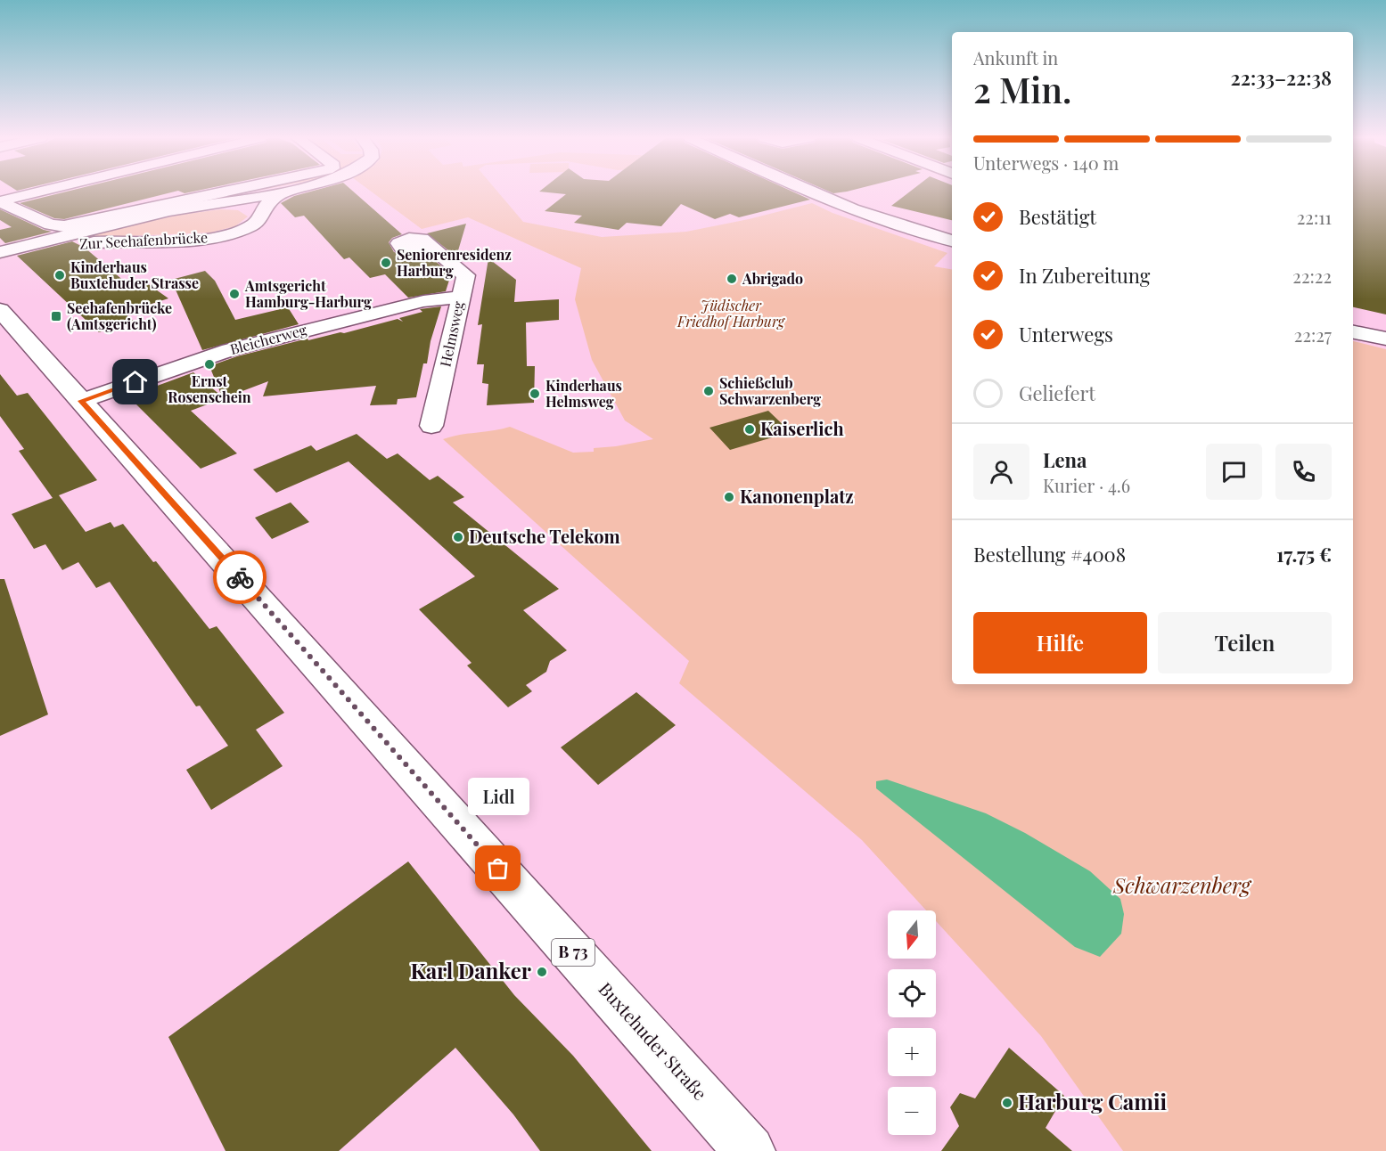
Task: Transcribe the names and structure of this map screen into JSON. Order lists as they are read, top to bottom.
{
  "streets": {
    "street": [
      "Zur Seehafenbrücke",
      "Helmsweg",
      "Bleicherweg",
      "B 73",
      "Buxtehuder Straße"
    ]
  },
  "crossings": [
    ["Helmsweg", "Bleicherweg"],
    ["Bleicherweg", "Buxtehuder Straße"]
  ],
  "parks": ["Jüdischer Friedhof Harburg", "Schwarzenberg"],
  "places": {
    "other": [
      "Seniorenresidenz Harburg",
      "Kinderhaus Buxtehuder Strasse",
      "Abrigado",
      "Amtsgericht Hamburg-Harburg",
      "Ernst Rosenschein",
      "Schießclub Schwarzenberg",
      "Kinderhaus Helmsweg",
      "Kaiserlich",
      "Kanonenplatz",
      "Deutsche Telekom",
      "Lidl",
      "Karl Danker",
      "Harburg Camii"
    ],
    "transit": ["Seehafenbrücke (Amtsgericht)"]
  },
  "north": "bottom",
  "page": {
    "heading": ["2 Min.", "Ankunft in", "22:33–22:38"],
    "panel": [
      "Lena",
      "Kurier · 4.6",
      "Bestellung #4008",
      "17.75 €"
    ],
    "bar": "Unterwegs · 140 m",
    "list": [
      ["Bestätigt", "22:11"],
      ["In Zubereitung", "22:22"],
      ["Unterwegs", "22:27"],
      "Geliefert"
    ],
    "buttons": ["Hilfe", "Teilen"],
    "bubble": "Lidl",
    "map_buttons": ["+", "−"]
  }
}
